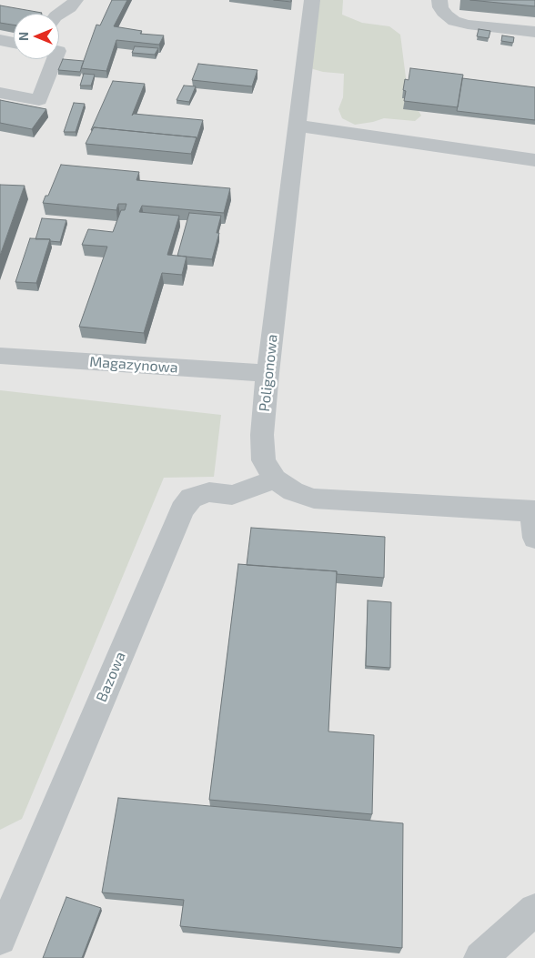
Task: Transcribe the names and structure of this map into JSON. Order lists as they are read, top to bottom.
{
  "streets": {
    "street": ["Magazynowa", "Poligonowa", "Bazowa"]
  },
  "crossings": [
    ["Magazynowa", "Poligonowa"],
    ["Poligonowa", "Bazowa"]
  ],
  "north": "left"
}
